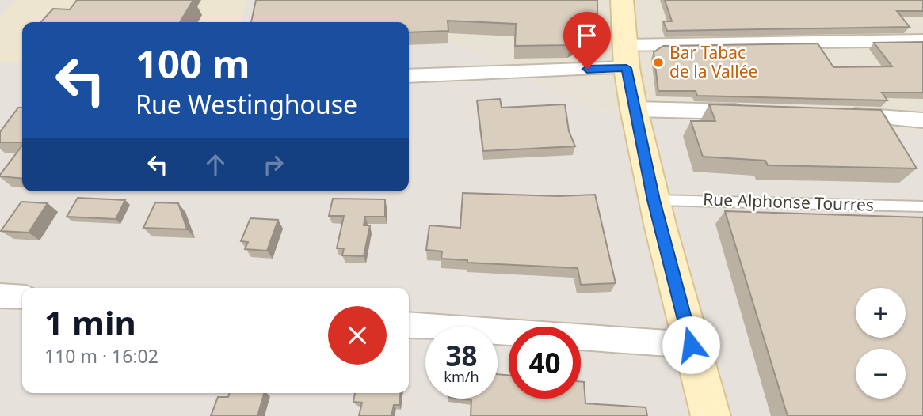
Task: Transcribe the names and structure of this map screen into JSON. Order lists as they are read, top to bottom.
{
  "streets": {
    "lane": ["Rue Alphonse Tourres"]
  },
  "places": ["Bar Tabac de la Vallée"],
  "page": {
    "turn": ["100 m", "Rue Westinghouse"],
    "map_buttons": ["+", "−"],
    "heading": ["1 min", "110 m · 16:02"],
    "speed": "38 km/h",
    "limit": "40"
  }
}
